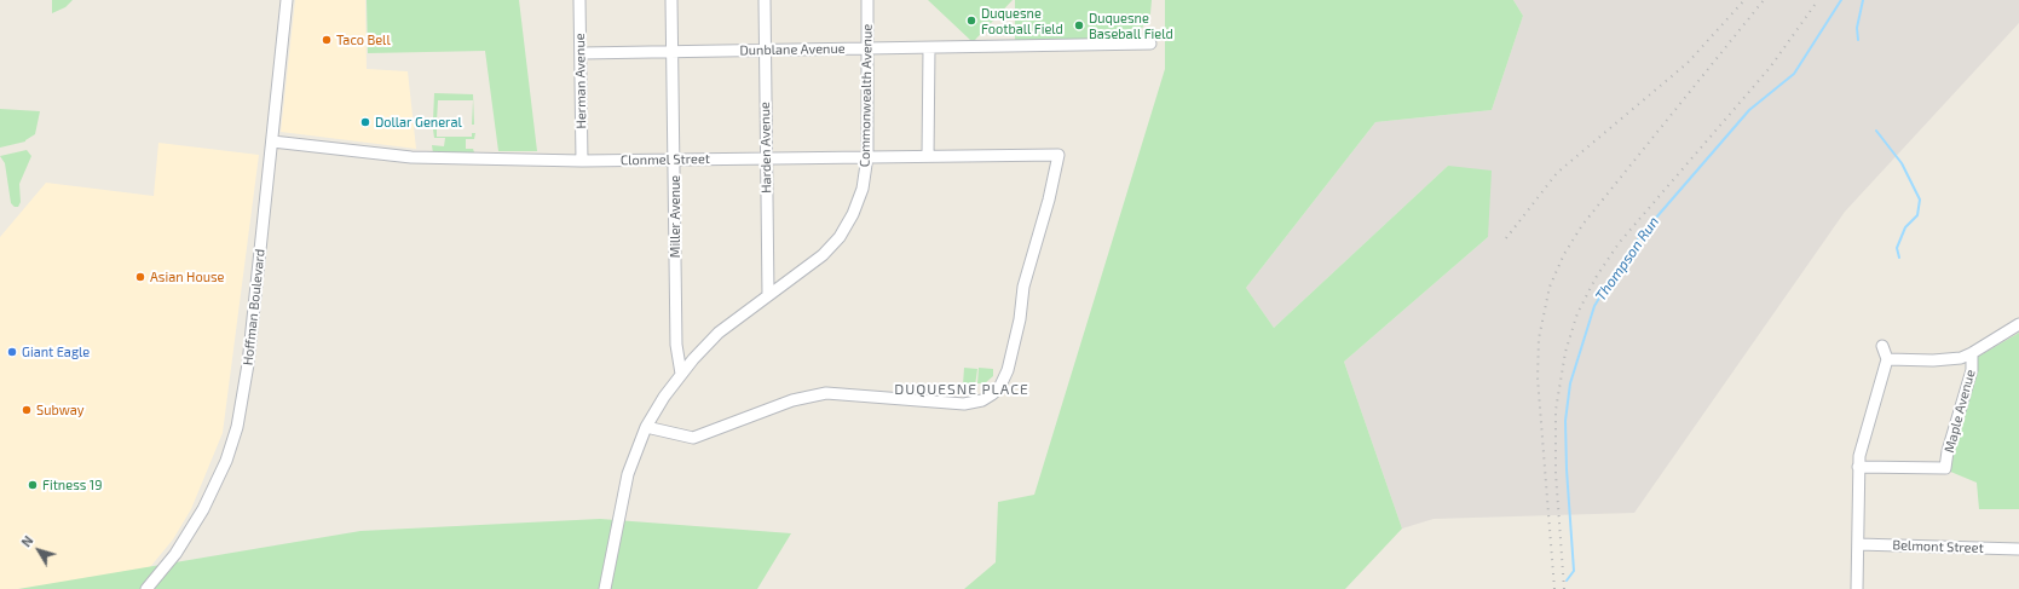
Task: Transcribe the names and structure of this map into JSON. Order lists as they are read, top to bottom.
{
  "streets": {
    "street": [
      "Dunblane Avenue",
      "Herman Avenue",
      "Commonwealth Avenue",
      "Harden Avenue",
      "Clonmel Street",
      "Miller Avenue",
      "Hoffman Boulevard",
      "Maple Avenue",
      "Belmont Street"
    ]
  },
  "crossings": [
    ["Dunblane Avenue", "Herman Avenue"],
    ["Dunblane Avenue", "Commonwealth Avenue"],
    ["Dunblane Avenue", "Harden Avenue"],
    ["Dunblane Avenue", "Miller Avenue"],
    ["Herman Avenue", "Clonmel Street"],
    ["Commonwealth Avenue", "Harden Avenue"],
    ["Commonwealth Avenue", "Clonmel Street"],
    ["Commonwealth Avenue", "Miller Avenue"],
    ["Harden Avenue", "Clonmel Street"],
    ["Clonmel Street", "Miller Avenue"],
    ["Clonmel Street", "Hoffman Boulevard"]
  ],
  "districts": ["DUQUESNE PLACE"],
  "water": ["Thompson Run"],
  "places": [
    "Duquesne Football Field",
    "Duquesne Baseball Field",
    "Taco Bell",
    "Dollar General",
    "Asian House",
    "Giant Eagle",
    "Subway",
    "Fitness 19"
  ],
  "north": "top left"
}
